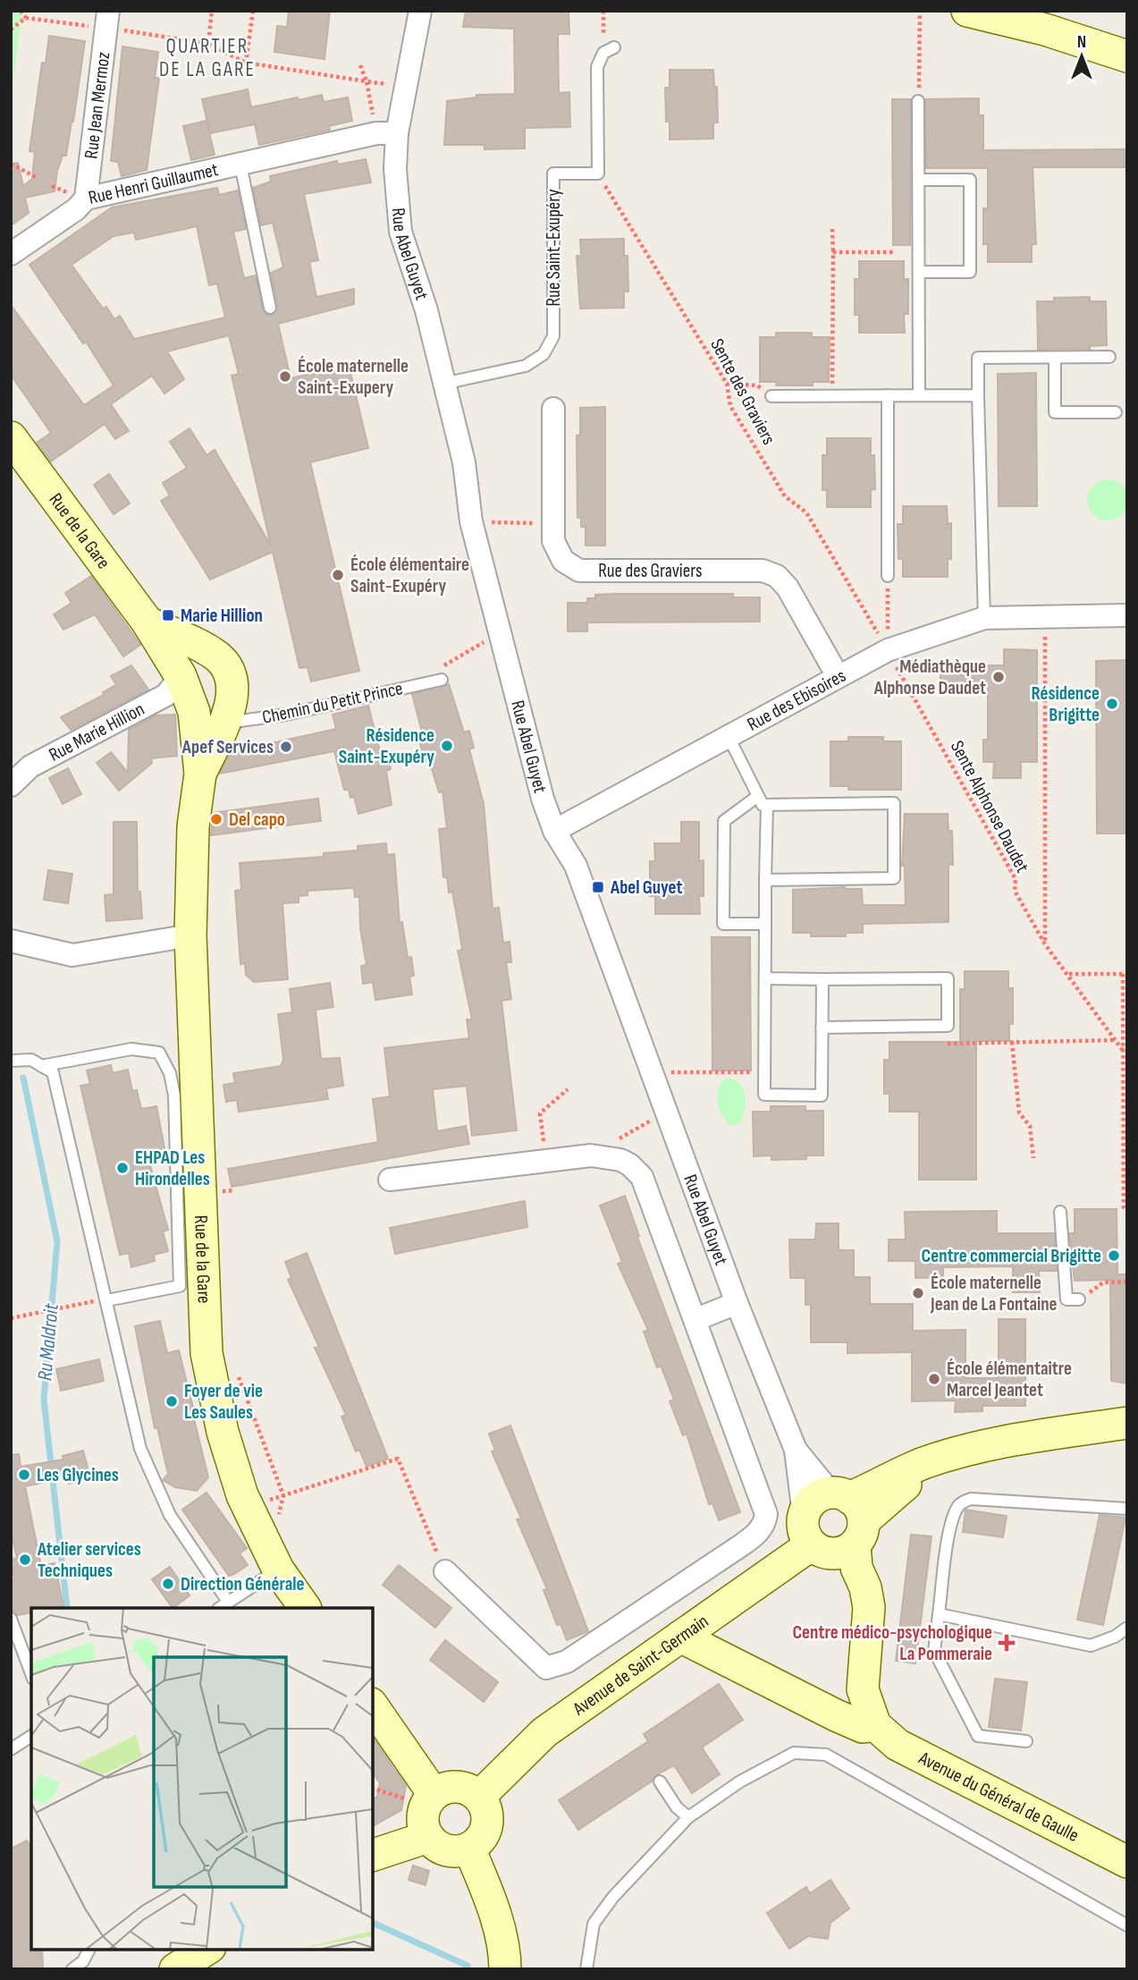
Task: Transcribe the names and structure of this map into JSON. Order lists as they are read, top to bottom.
{
  "streets": {
    "street": [
      "Rue Jean Mermoz",
      "Rue Henri Guillaumet",
      "Rue Abel Guyet",
      "Rue de la Gare",
      "Rue des Graviers",
      "Rue des Ebisoires",
      "Rue Marie Hillion",
      "Avenue de Saint-Germain",
      "Avenue du Général de Gaulle"
    ],
    "lane": ["Rue Saint-Exupéry", "Chemin du Petit Prince"],
    "path": ["Sente des Graviers", "Sente Alphonse Daudet"]
  },
  "crossings": [
    ["Rue Jean Mermoz", "Rue Henri Guillaumet"],
    ["Rue Henri Guillaumet", "Rue Abel Guyet"],
    ["Rue Saint-Exupéry", "Rue Abel Guyet"],
    ["Rue Saint-Exupéry", "Sente des Graviers"],
    ["Rue Abel Guyet", "Rue des Ebisoires"],
    ["Rue Abel Guyet", "Avenue de Saint-Germain"],
    ["Sente des Graviers", "Rue des Ebisoires"],
    ["Sente des Graviers", "Sente Alphonse Daudet"],
    ["Rue de la Gare", "Chemin du Petit Prince"],
    ["Rue de la Gare", "Rue Marie Hillion"],
    ["Rue des Graviers", "Rue des Ebisoires"],
    ["Rue des Ebisoires", "Sente Alphonse Daudet"],
    ["Avenue de Saint-Germain", "Avenue du Général de Gaulle"]
  ],
  "districts": ["QUARTIER DE LA GARE"],
  "water": ["Ru Maldroit"],
  "places": {
    "other": [
      "École maternelle Saint-Exupery",
      "École élémentaire Saint-Exupéry",
      "Médiathèque Alphonse Daudet",
      "Résidence Brigitte",
      "Résidence Saint-Exupéry",
      "Apef Services",
      "Del capo",
      "EHPAD Les Hirondelles",
      "Centre commercial Brigitte",
      "École maternelle Jean de La Fontaine",
      "École élémentaitre Marcel Jeantet",
      "Foyer de vie Les Saules",
      "Les Glycines",
      "Atelier services Techniques",
      "Direction Générale"
    ],
    "transit": ["Marie Hillion", "Abel Guyet"],
    "health": ["Centre médico-psychologique La Pommeraie"]
  },
  "north": "top"
}
